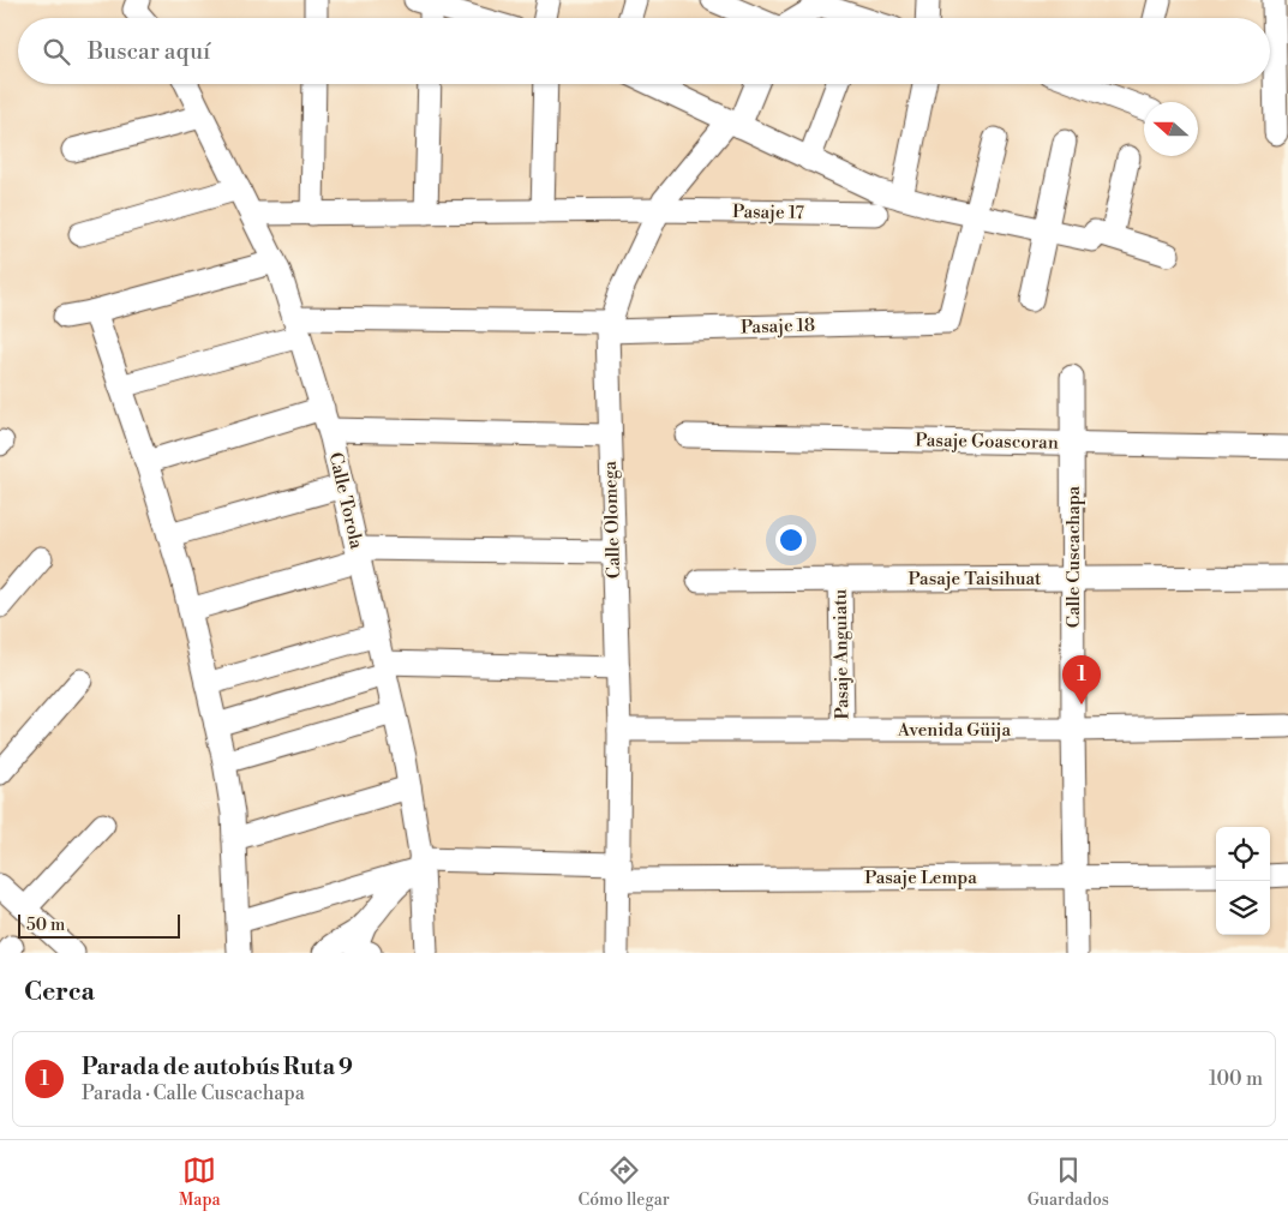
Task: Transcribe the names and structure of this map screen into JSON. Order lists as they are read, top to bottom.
{
  "streets": {
    "street": [
      "Pasaje 17",
      "Pasaje 18",
      "Pasaje Goascoran",
      "Calle Torola",
      "Calle Olomega",
      "Calle Cuscachapa",
      "Pasaje Taisihuat",
      "Pasaje Anguiatu",
      "Avenida Güija",
      "Pasaje Lempa"
    ]
  },
  "crossings": [
    ["Pasaje 17", "Calle Torola"],
    ["Pasaje 17", "Calle Olomega"],
    ["Pasaje 18", "Calle Torola"],
    ["Pasaje 18", "Calle Olomega"],
    ["Pasaje Goascoran", "Calle Cuscachapa"],
    ["Calle Torola", "Pasaje Lempa"],
    ["Calle Olomega", "Avenida Güija"],
    ["Calle Olomega", "Pasaje Lempa"],
    ["Calle Cuscachapa", "Pasaje Taisihuat"],
    ["Calle Cuscachapa", "Avenida Güija"],
    ["Calle Cuscachapa", "Pasaje Lempa"],
    ["Pasaje Taisihuat", "Pasaje Anguiatu"],
    ["Pasaje Anguiatu", "Avenida Güija"]
  ],
  "scale_bar": "50 m",
  "north": "left",
  "page": {
    "search": "Buscar aquí",
    "pins": "1",
    "scale": "50 m",
    "heading": "Cerca",
    "list": [
      {
        "mark": "1",
        "name": "Parada de autobús Ruta 9",
        "note": "Parada · Calle Cuscachapa",
        "value": "100 m"
      }
    ],
    "nav": ["Mapa", "Cómo llegar", "Guardados"]
  }
}
